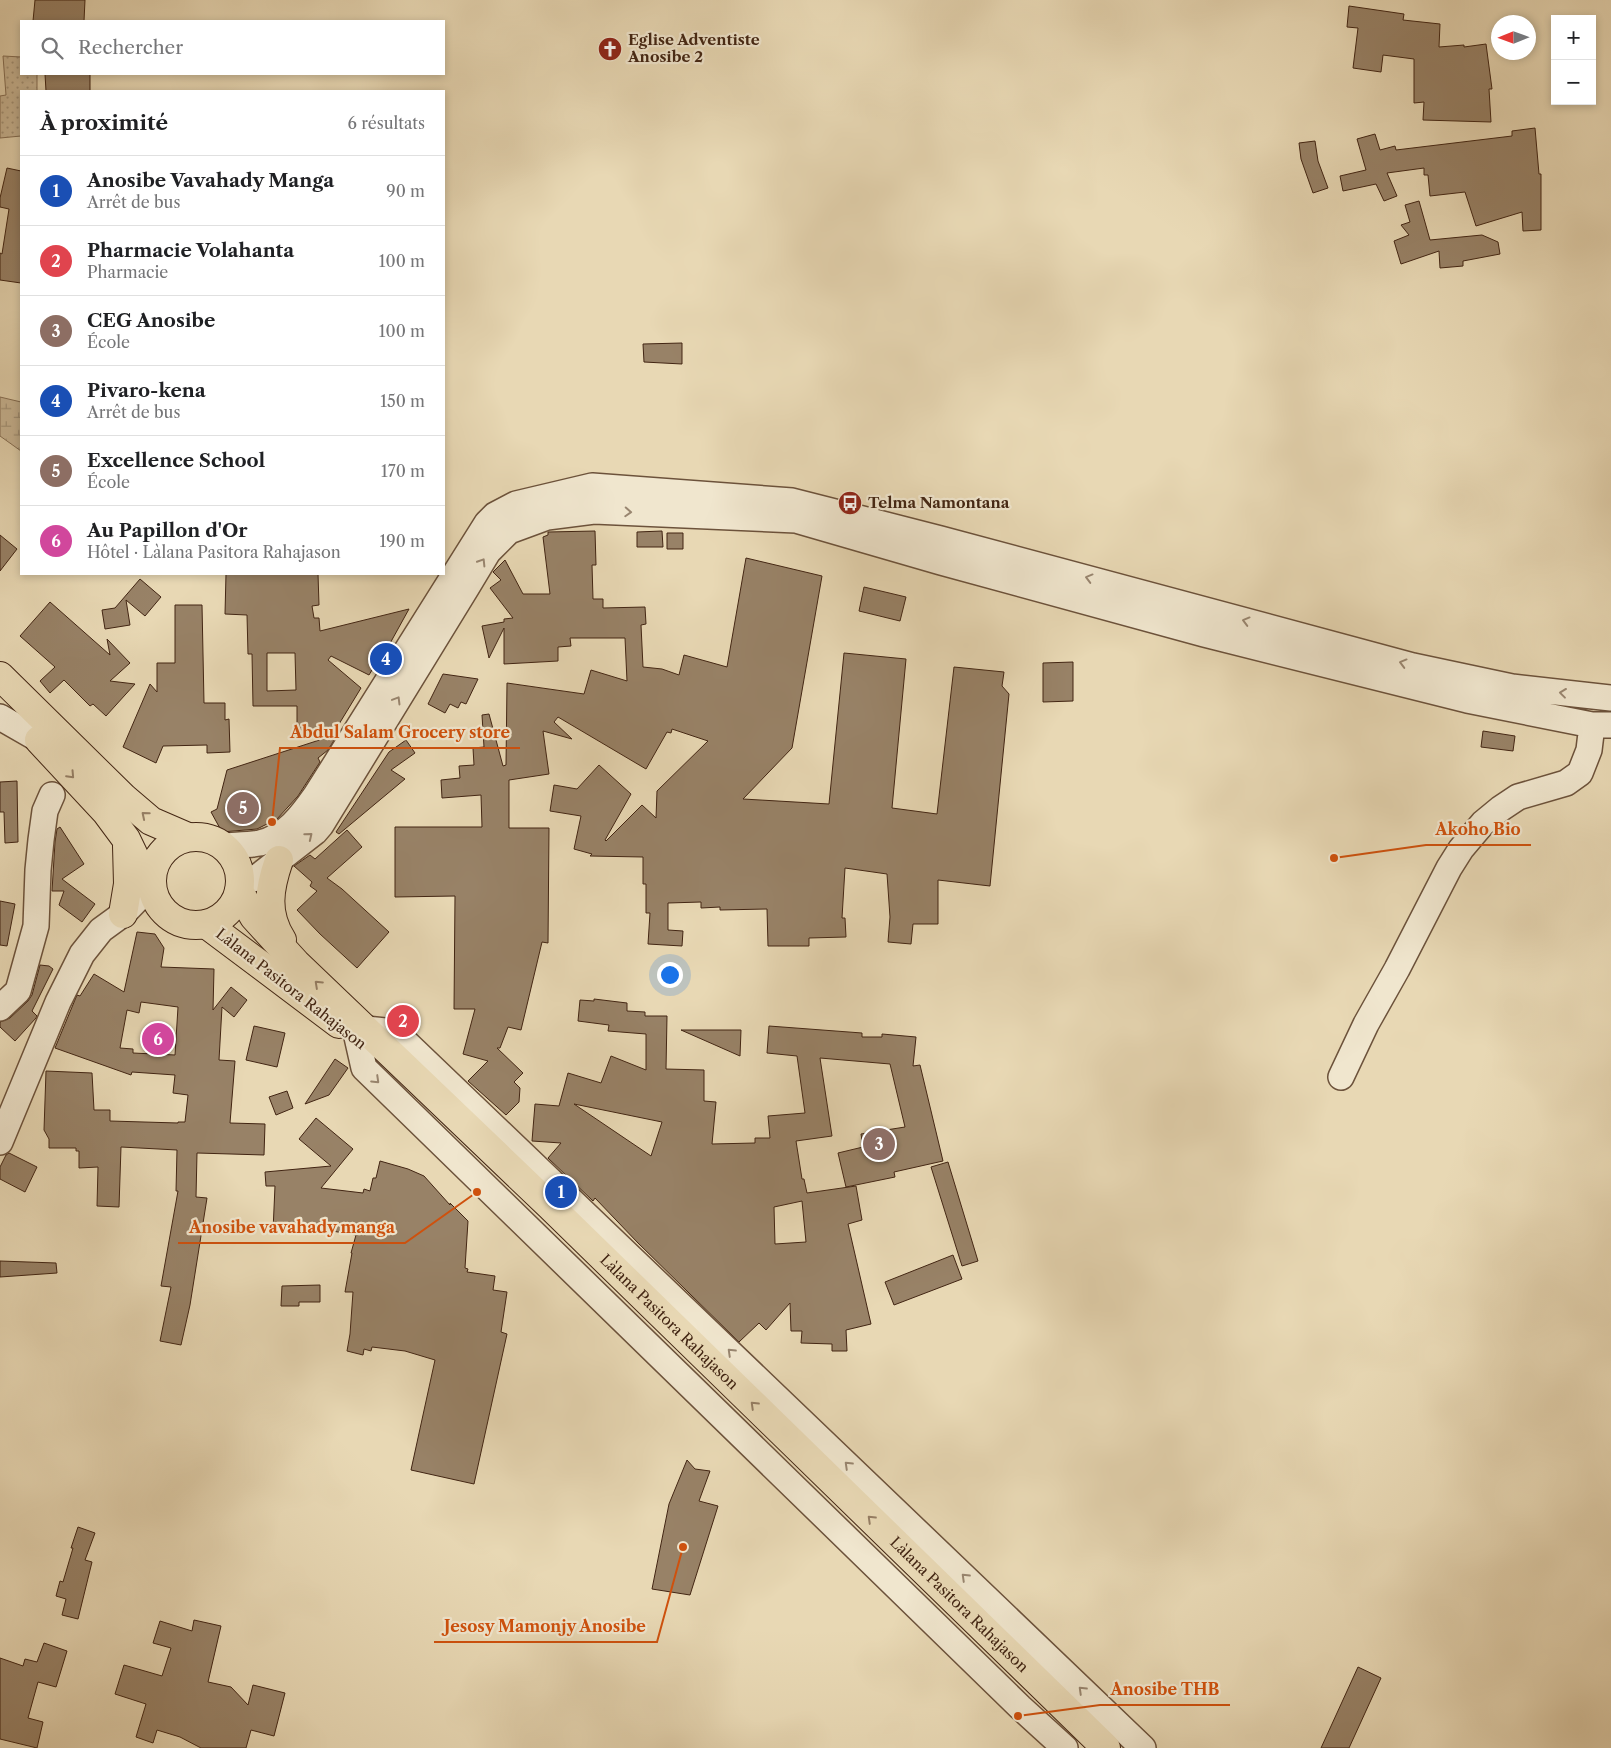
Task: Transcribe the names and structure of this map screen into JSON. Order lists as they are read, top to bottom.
{
  "streets": {
    "main road": ["Làlana Pasitora Rahajason"]
  },
  "places": {
    "church": ["Eglise Adventiste Anosibe 2"],
    "bus stop": ["Telma Namontana"],
    "other": [
      "Abdul Salam Grocery store",
      "Akoho Bio",
      "Anosibe vavahady manga",
      "Jesosy Mamonjy Anosibe",
      "Anosibe THB"
    ]
  },
  "north": "left",
  "page": {
    "map_buttons": ["+", "−"],
    "search": "Rechercher",
    "heading": ["À proximité", "6 résultats"],
    "list": [
      {
        "mark": "1",
        "name": "Anosibe Vavahady Manga",
        "note": "Arrêt de bus",
        "value": "90 m"
      },
      {
        "mark": "2",
        "name": "Pharmacie Volahanta",
        "note": "Pharmacie",
        "value": "100 m"
      },
      {
        "mark": "3",
        "name": "CEG Anosibe",
        "note": "École",
        "value": "100 m"
      },
      {
        "mark": "4",
        "name": "Pivaro-kena",
        "note": "Arrêt de bus",
        "value": "150 m"
      },
      {
        "mark": "5",
        "name": "Excellence School",
        "note": "École",
        "value": "170 m"
      },
      {
        "mark": "6",
        "name": "Au Papillon d'Or",
        "note": "Hôtel · Làlana Pasitora Rahajason",
        "value": "190 m"
      }
    ],
    "pins": [
      "4",
      "5",
      "2",
      "6",
      "3",
      "1"
    ]
  }
}
